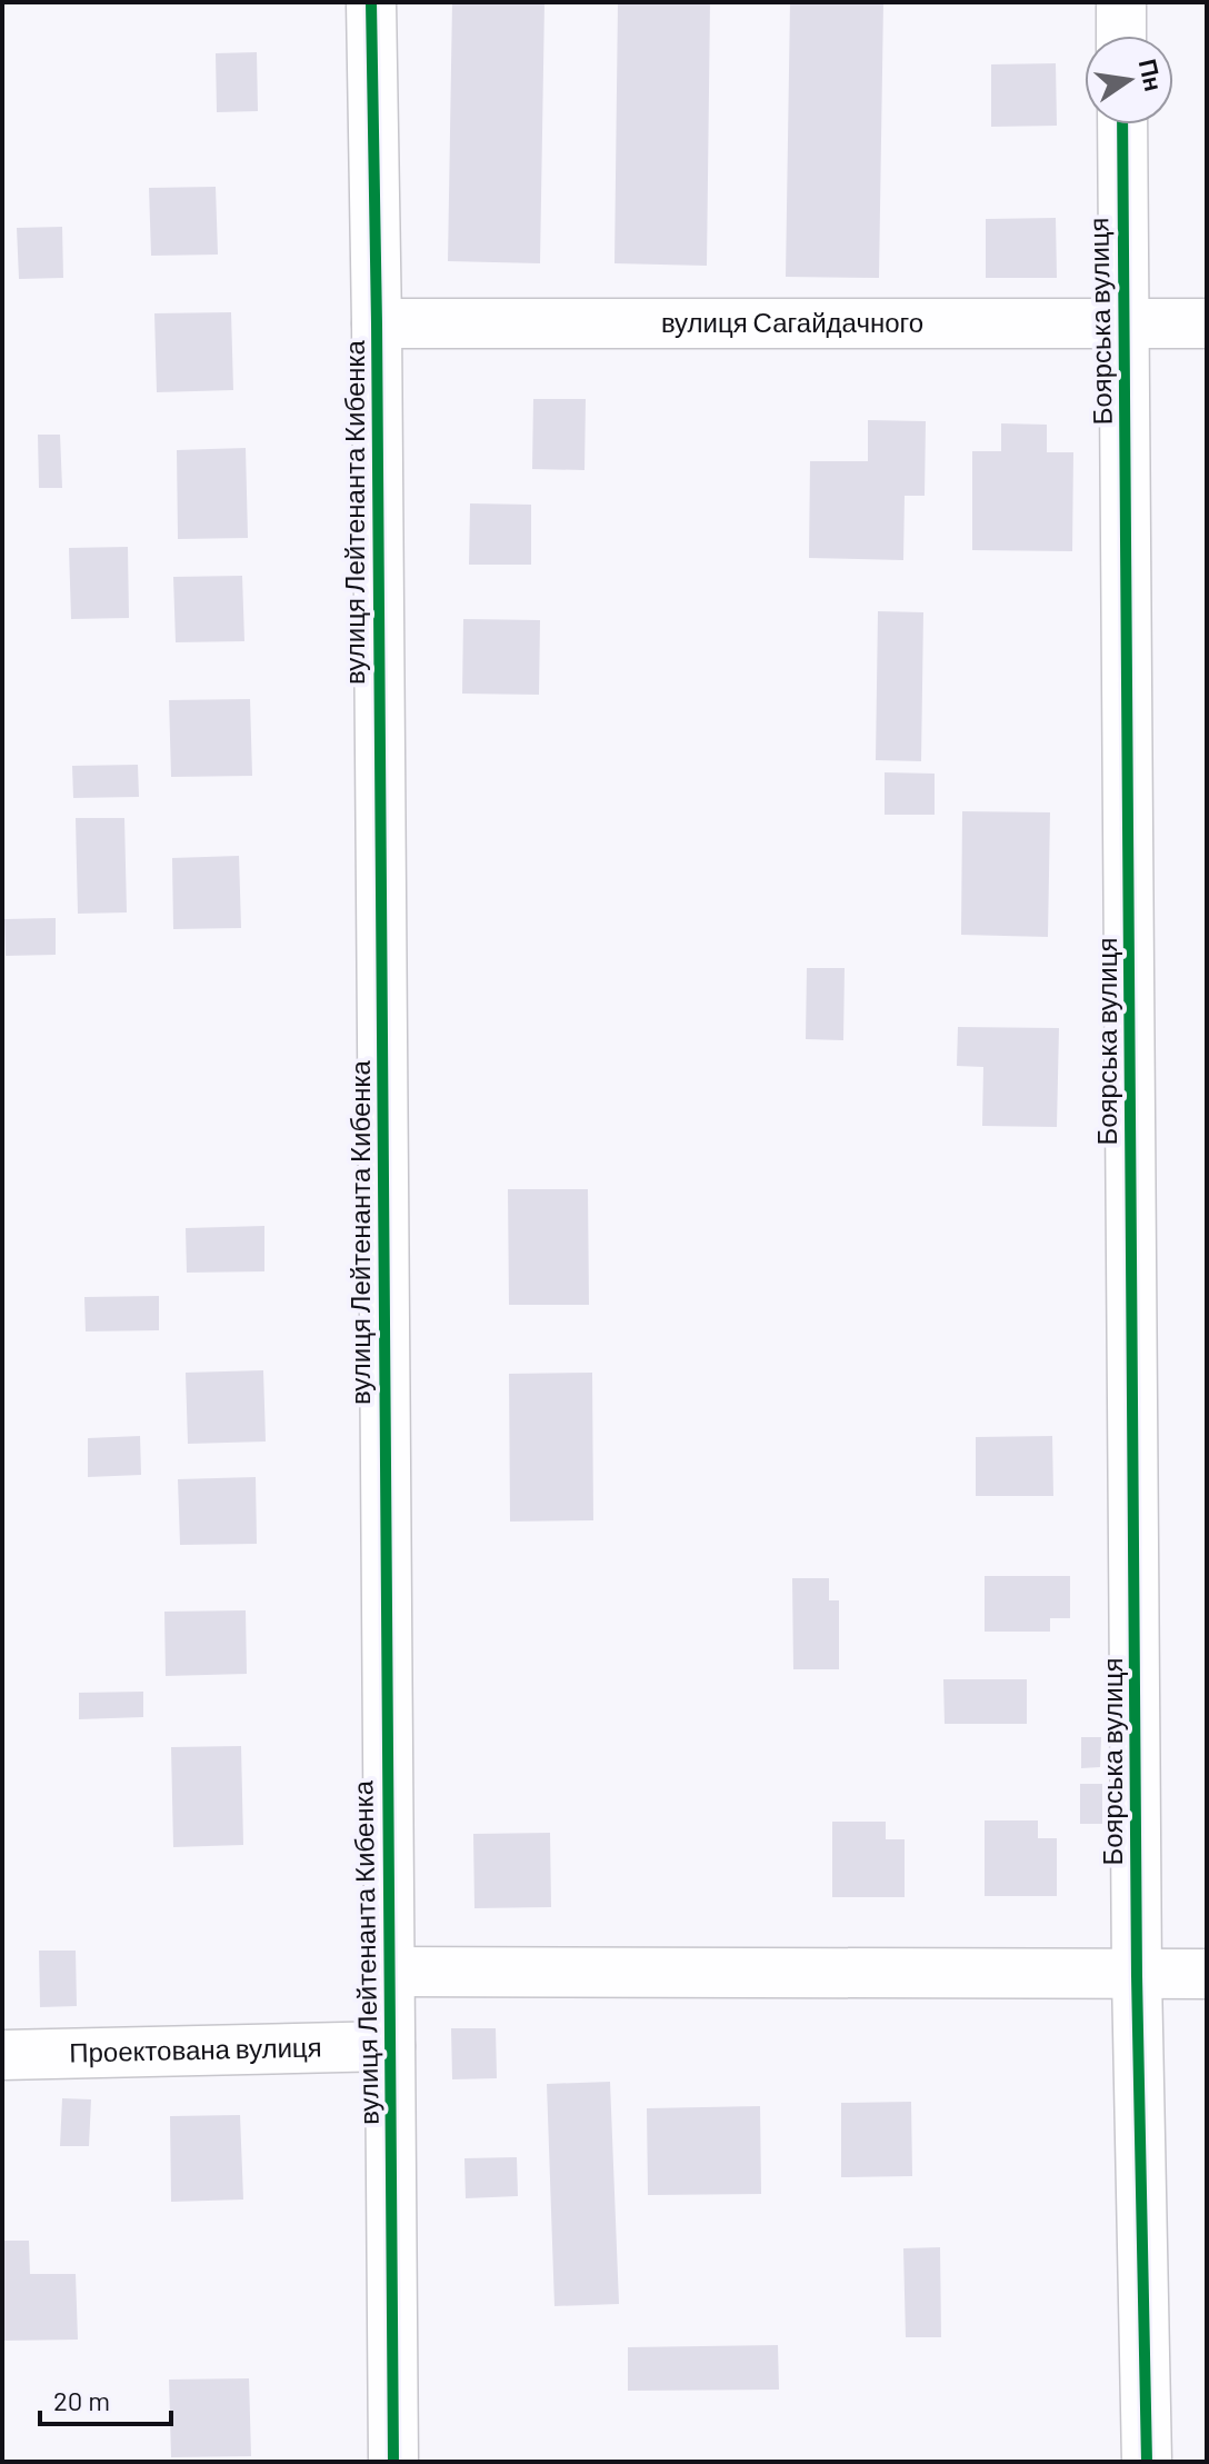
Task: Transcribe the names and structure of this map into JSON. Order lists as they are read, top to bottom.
{
  "streets": {
    "street": [
      "Боярська вулиця",
      "вулиця Сагайдачного",
      "вулиця Лейтенанта Кибенка",
      "Проектована вулиця"
    ]
  },
  "crossings": [
    ["Боярська вулиця", "вулиця Сагайдачного"],
    ["вулиця Сагайдачного", "вулиця Лейтенанта Кибенка"],
    ["вулиця Лейтенанта Кибенка", "Проектована вулиця"]
  ],
  "scale_bar": "20 m",
  "north": "right"
}
